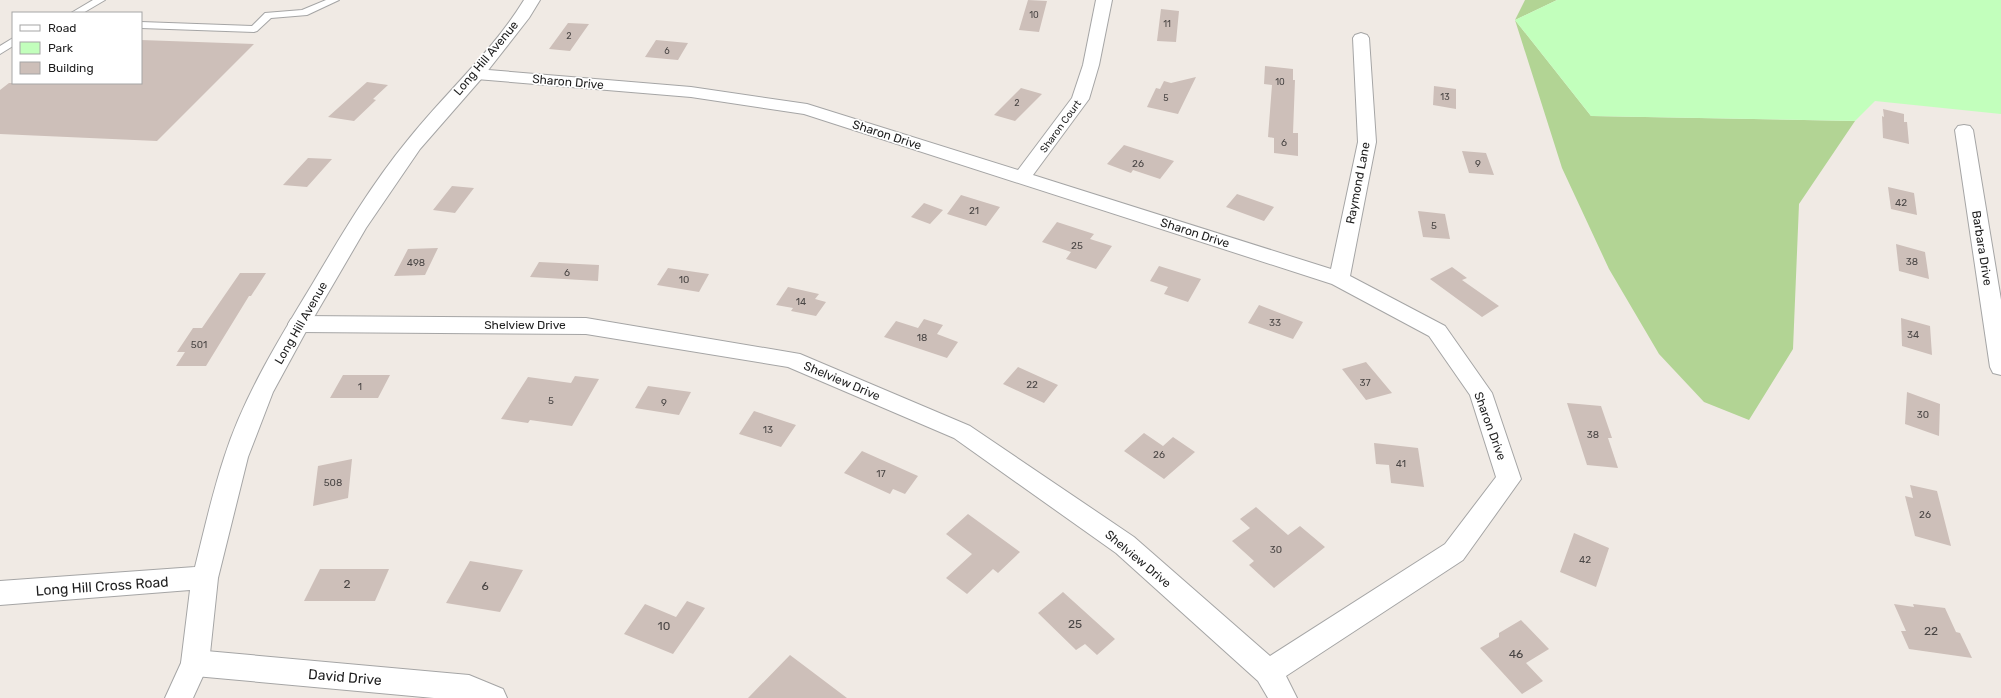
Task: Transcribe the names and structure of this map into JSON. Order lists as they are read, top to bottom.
{
  "streets": {
    "street": [
      "Long Hill Avenue",
      "Sharon Drive",
      "Sharon Court",
      "Raymond Lane",
      "Barbara Drive",
      "Shelview Drive",
      "Long Hill Cross Road",
      "David Drive"
    ]
  },
  "crossings": [
    ["Long Hill Avenue", "Sharon Drive"],
    ["Long Hill Avenue", "Shelview Drive"],
    ["Long Hill Avenue", "Long Hill Cross Road"],
    ["Long Hill Avenue", "David Drive"],
    ["Sharon Drive", "Sharon Court"],
    ["Sharon Drive", "Raymond Lane"],
    ["Sharon Drive", "Shelview Drive"]
  ],
  "house_numbers": [
    "10",
    "11",
    "2",
    "6",
    "10",
    "13",
    "5",
    "2",
    "6",
    "26",
    "9",
    "42",
    "21",
    "5",
    "25",
    "38",
    "498",
    "6",
    "10",
    "14",
    "33",
    "34",
    "18",
    "501",
    "37",
    "22",
    "1",
    "5",
    "9",
    "30",
    "13",
    "38",
    "26",
    "41",
    "17",
    "508",
    "26",
    "30",
    "42",
    "2",
    "6",
    "25",
    "10",
    "22",
    "46"
  ],
  "legend": ["Road", "Park", "Building"]
}
